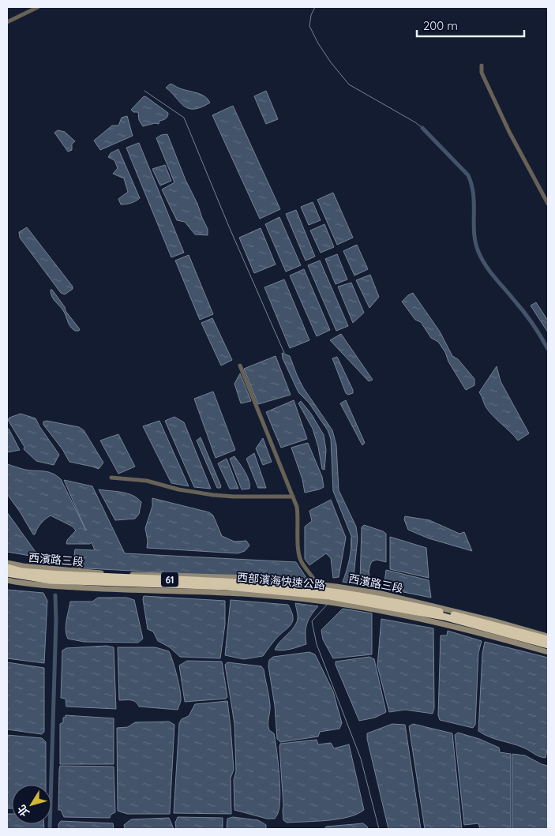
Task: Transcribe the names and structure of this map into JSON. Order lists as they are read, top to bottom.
{
  "streets": {
    "highway": ["61", "西部濱海快速公路"],
    "street": ["西濱路三段"]
  },
  "crossings": [
    ["西濱路三段", "西部濱海快速公路"]
  ],
  "scale_bar": "200 m",
  "north": "bottom left"
}
